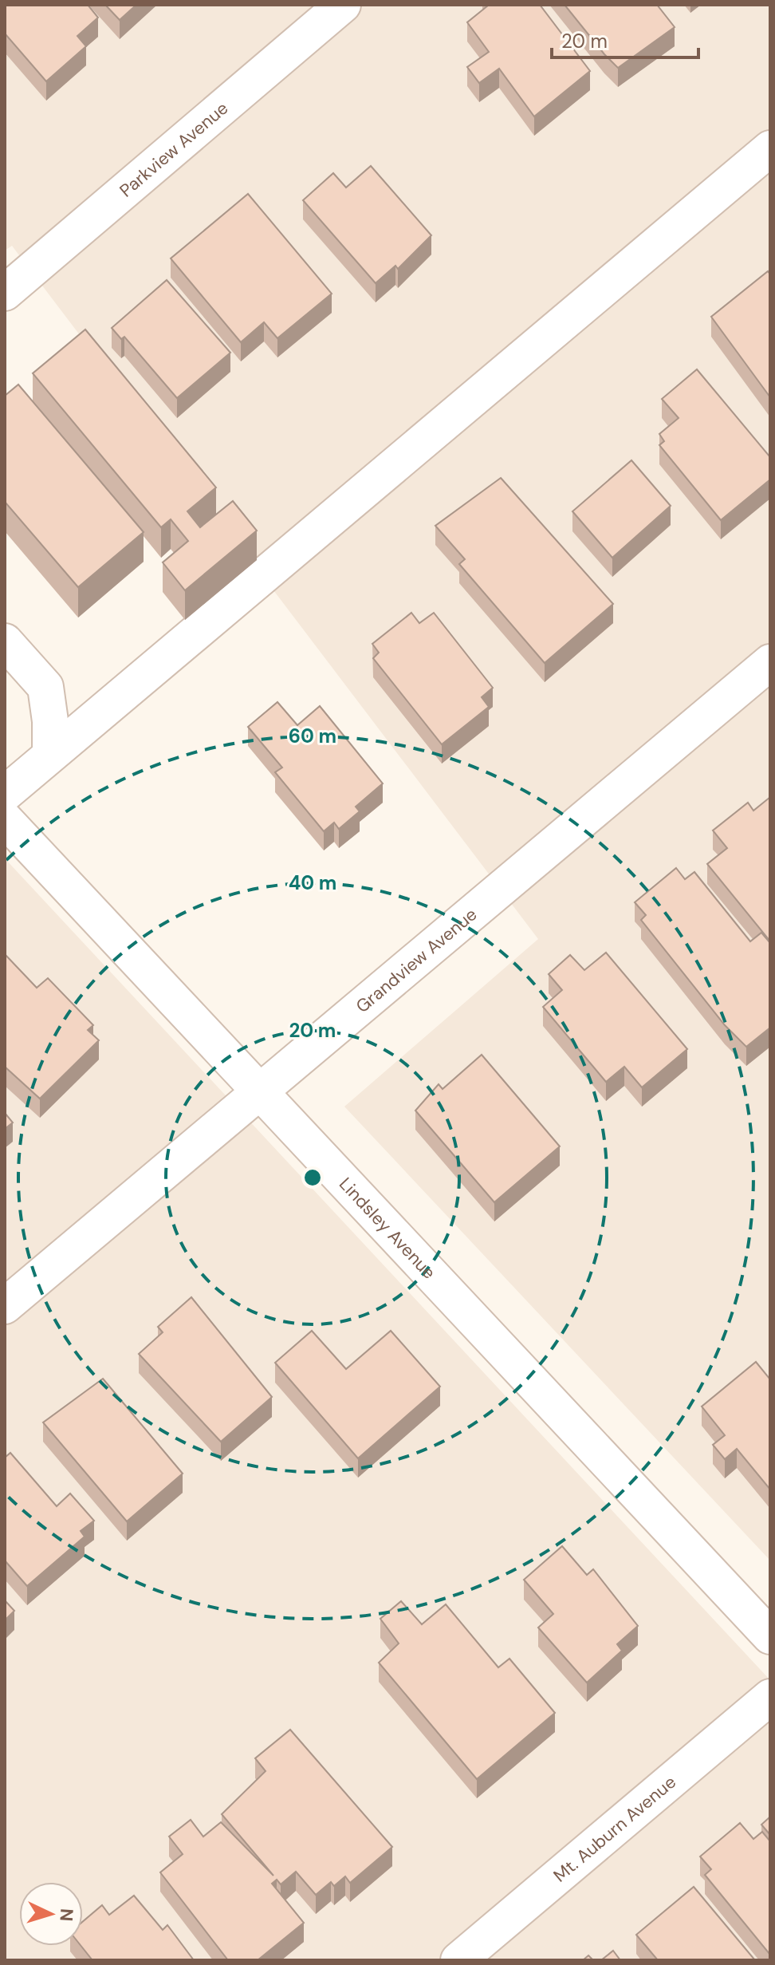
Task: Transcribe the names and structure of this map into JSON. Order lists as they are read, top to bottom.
{
  "streets": {
    "street": [
      "Parkview Avenue",
      "Grandview Avenue",
      "Lindsley Avenue",
      "Mt. Auburn Avenue"
    ]
  },
  "crossings": [
    ["Grandview Avenue", "Lindsley Avenue"]
  ],
  "scale_bar": "20 m",
  "north": "right",
  "rings": ["60 m", "40 m", "20 m"]
}
